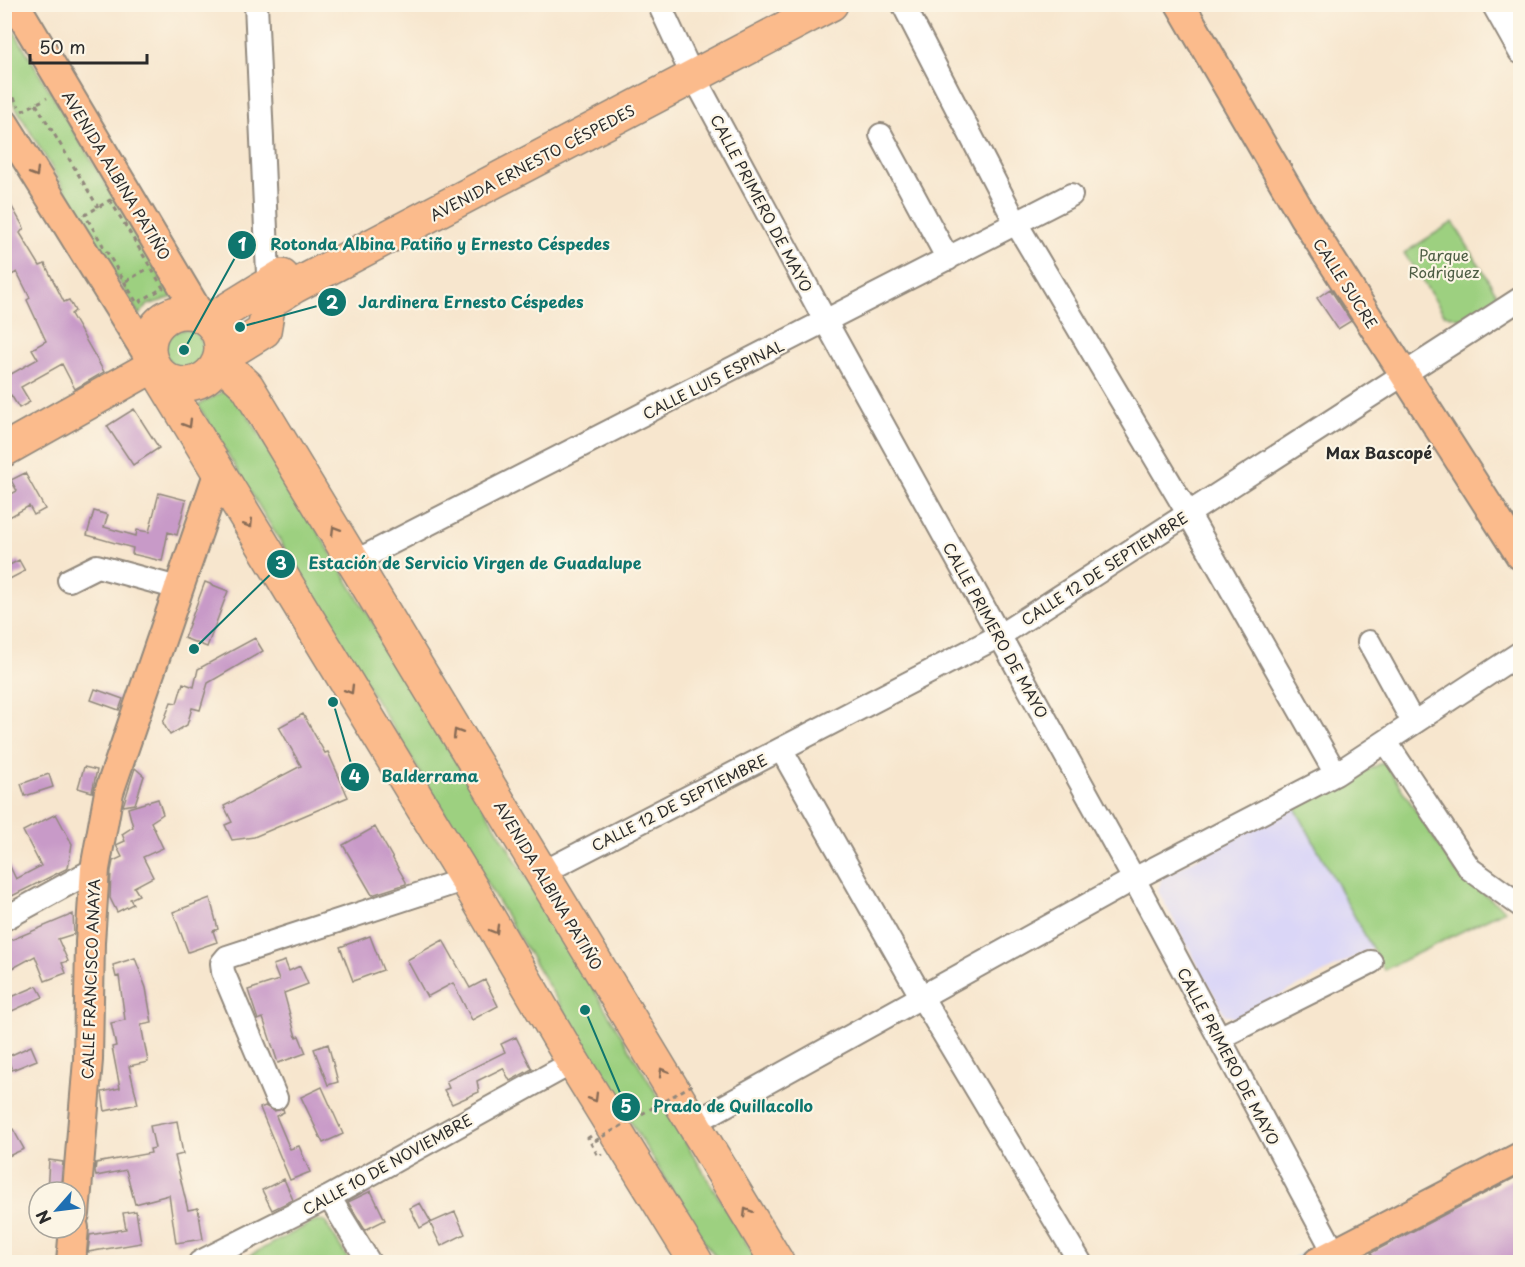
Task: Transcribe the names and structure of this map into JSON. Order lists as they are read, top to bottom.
{
  "streets": {
    "highway": ["AVENIDA ERNESTO CÉSPEDES", "AVENIDA ALBINA PATIÑO"],
    "main road": ["CALLE SUCRE", "CALLE FRANCISCO ANAYA"],
    "street": [
      "CALLE PRIMERO DE MAYO",
      "CALLE LUIS ESPINAL",
      "CALLE 12 DE SEPTIEMBRE",
      "CALLE 10 DE NOVIEMBRE"
    ]
  },
  "crossings": [
    ["AVENIDA ERNESTO CÉSPEDES", "CALLE PRIMERO DE MAYO"],
    ["AVENIDA ALBINA PATIÑO", "CALLE LUIS ESPINAL"],
    ["AVENIDA ALBINA PATIÑO", "CALLE 12 DE SEPTIEMBRE"],
    ["CALLE PRIMERO DE MAYO", "CALLE LUIS ESPINAL"],
    ["CALLE PRIMERO DE MAYO", "CALLE 12 DE SEPTIEMBRE"],
    ["CALLE SUCRE", "CALLE 12 DE SEPTIEMBRE"]
  ],
  "one_way": ["AVENIDA ALBINA PATIÑO"],
  "districts": ["Max Bascopé"],
  "parks": ["Parque Rodriguez"],
  "places": [
    "Jardinera Ernesto Céspedes",
    "Rotonda Albina Patiño y Ernesto Céspedes",
    "Estación de Servicio Virgen de Guadalupe",
    "Balderrama",
    "Prado de Quillacollo"
  ],
  "scale_bar": "50 m",
  "north": "bottom left"
}
